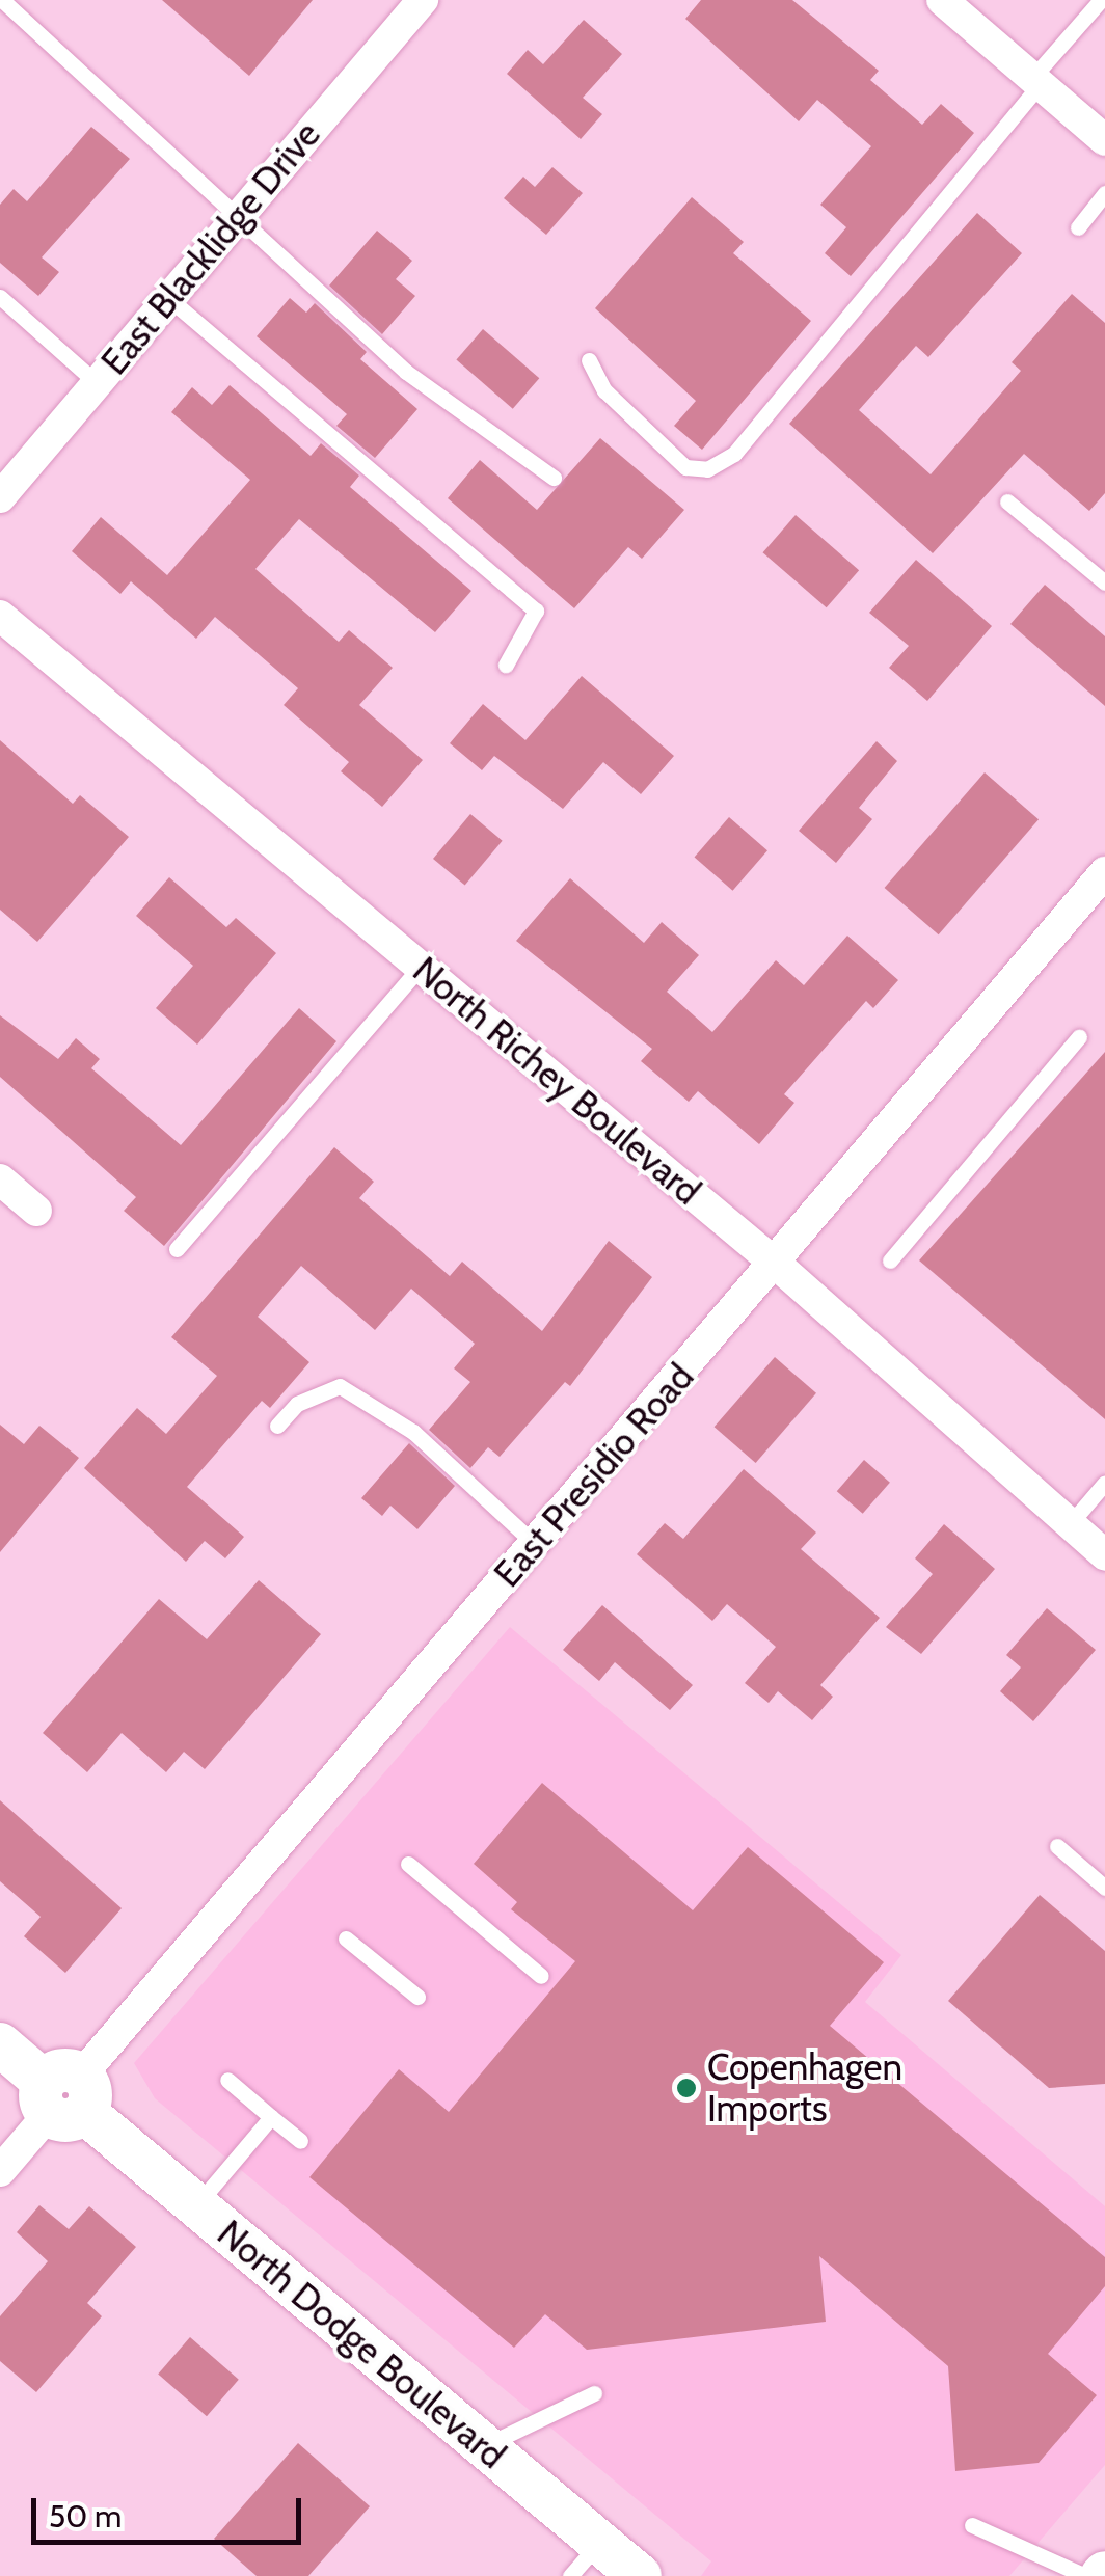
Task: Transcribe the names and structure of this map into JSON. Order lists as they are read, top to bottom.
{
  "streets": {
    "street": [
      "East Blacklidge Drive",
      "North Richey Boulevard",
      "East Presidio Road",
      "North Dodge Boulevard"
    ]
  },
  "crossings": [
    ["North Richey Boulevard", "East Presidio Road"],
    ["East Presidio Road", "North Dodge Boulevard"]
  ],
  "places": ["Copenhagen Imports"],
  "scale_bar": "50 m"
}
